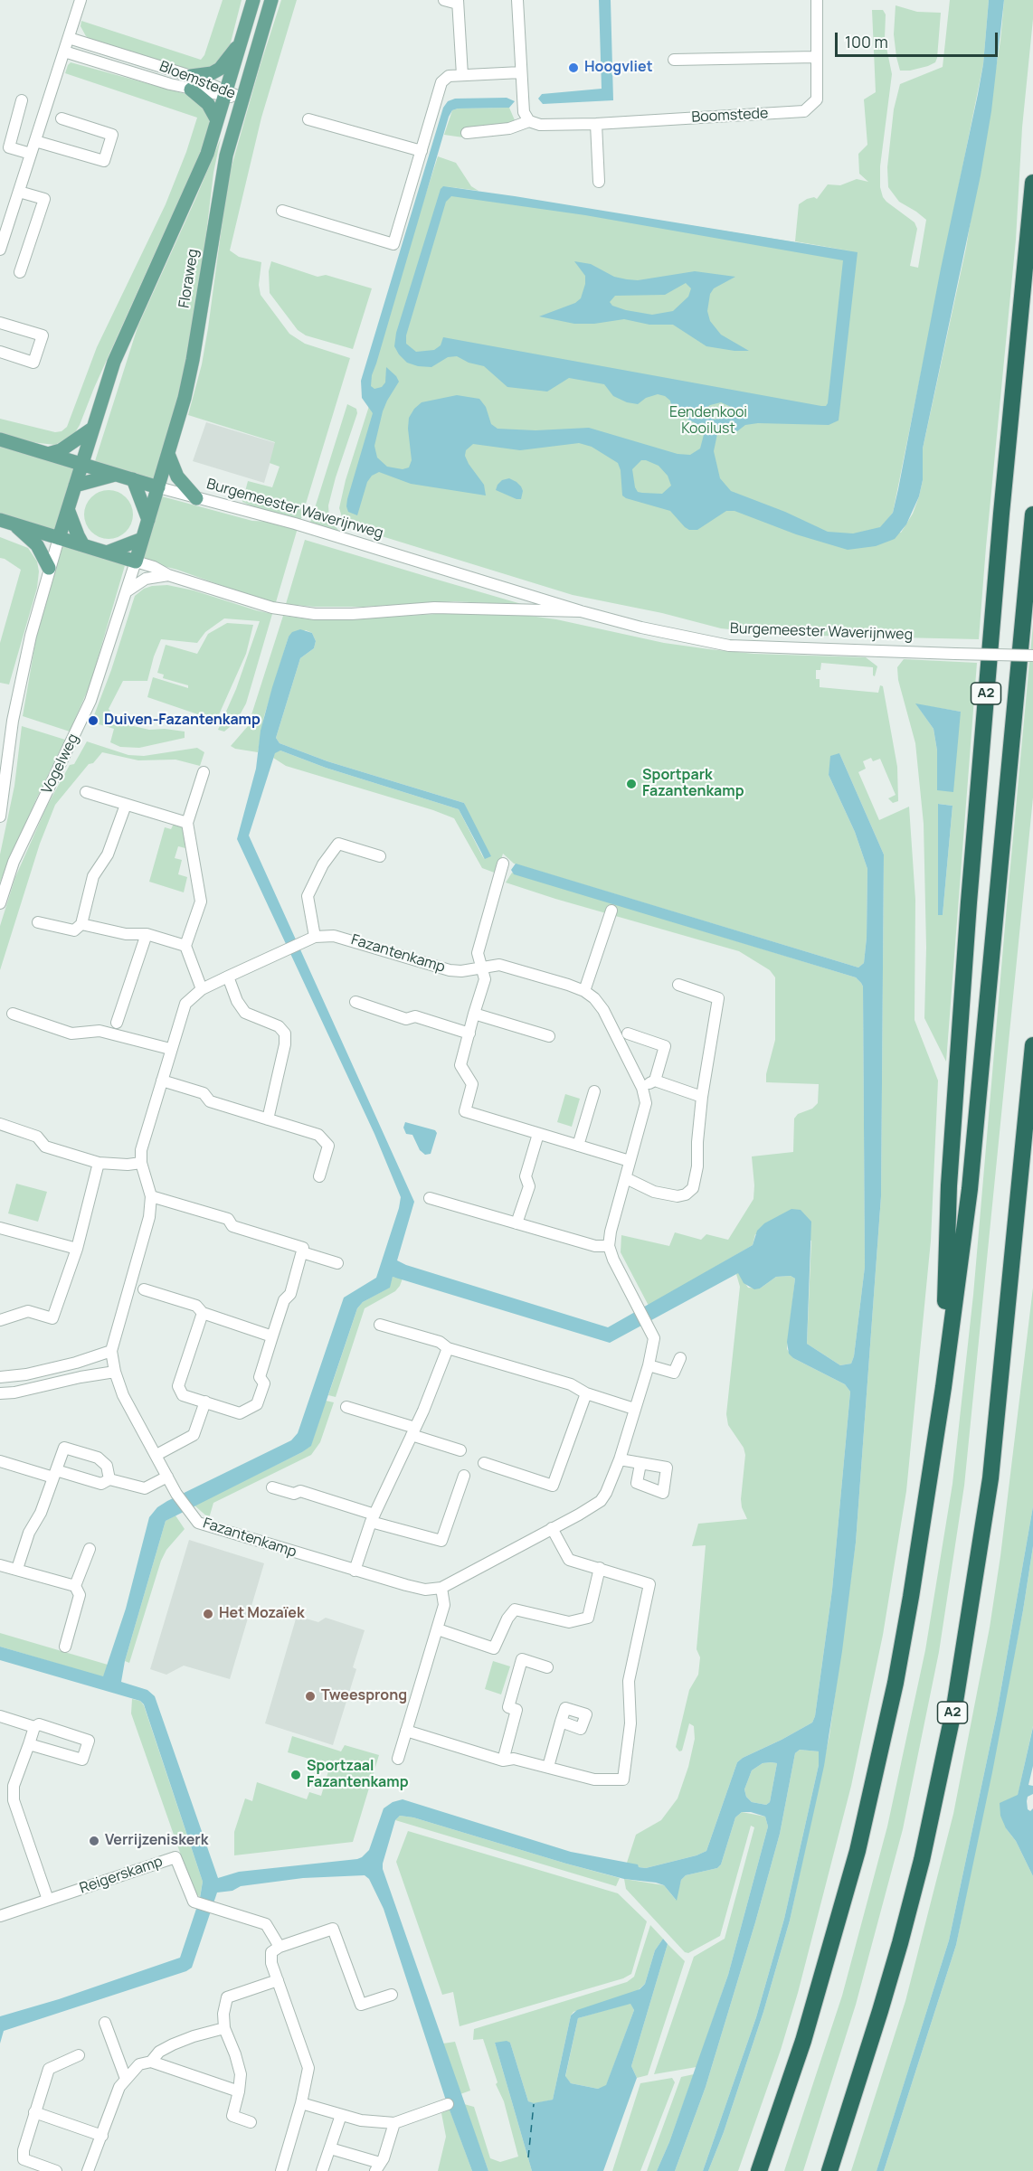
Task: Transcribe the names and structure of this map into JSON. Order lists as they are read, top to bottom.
{
  "streets": {
    "highway": ["A2"],
    "main road": ["Floraweg", "Burgemeester Waverijnweg"],
    "street": [
      "Bloemstede",
      "Boomstede",
      "Vogelweg",
      "Fazantenkamp",
      "Reigerskamp"
    ]
  },
  "crossings": [
    ["Bloemstede", "Floraweg"],
    ["Floraweg", "Burgemeester Waverijnweg"],
    ["Floraweg", "Vogelweg"],
    ["Burgemeester Waverijnweg", "Vogelweg"]
  ],
  "parks": ["Eendenkooi Kooilust"],
  "places": [
    "Hoogvliet",
    "Duiven-Fazantenkamp",
    "Sportpark Fazantenkamp",
    "Het Mozaïek",
    "Tweesprong",
    "Sportzaal Fazantenkamp",
    "Verrijzeniskerk"
  ],
  "scale_bar": "100 m"
}
